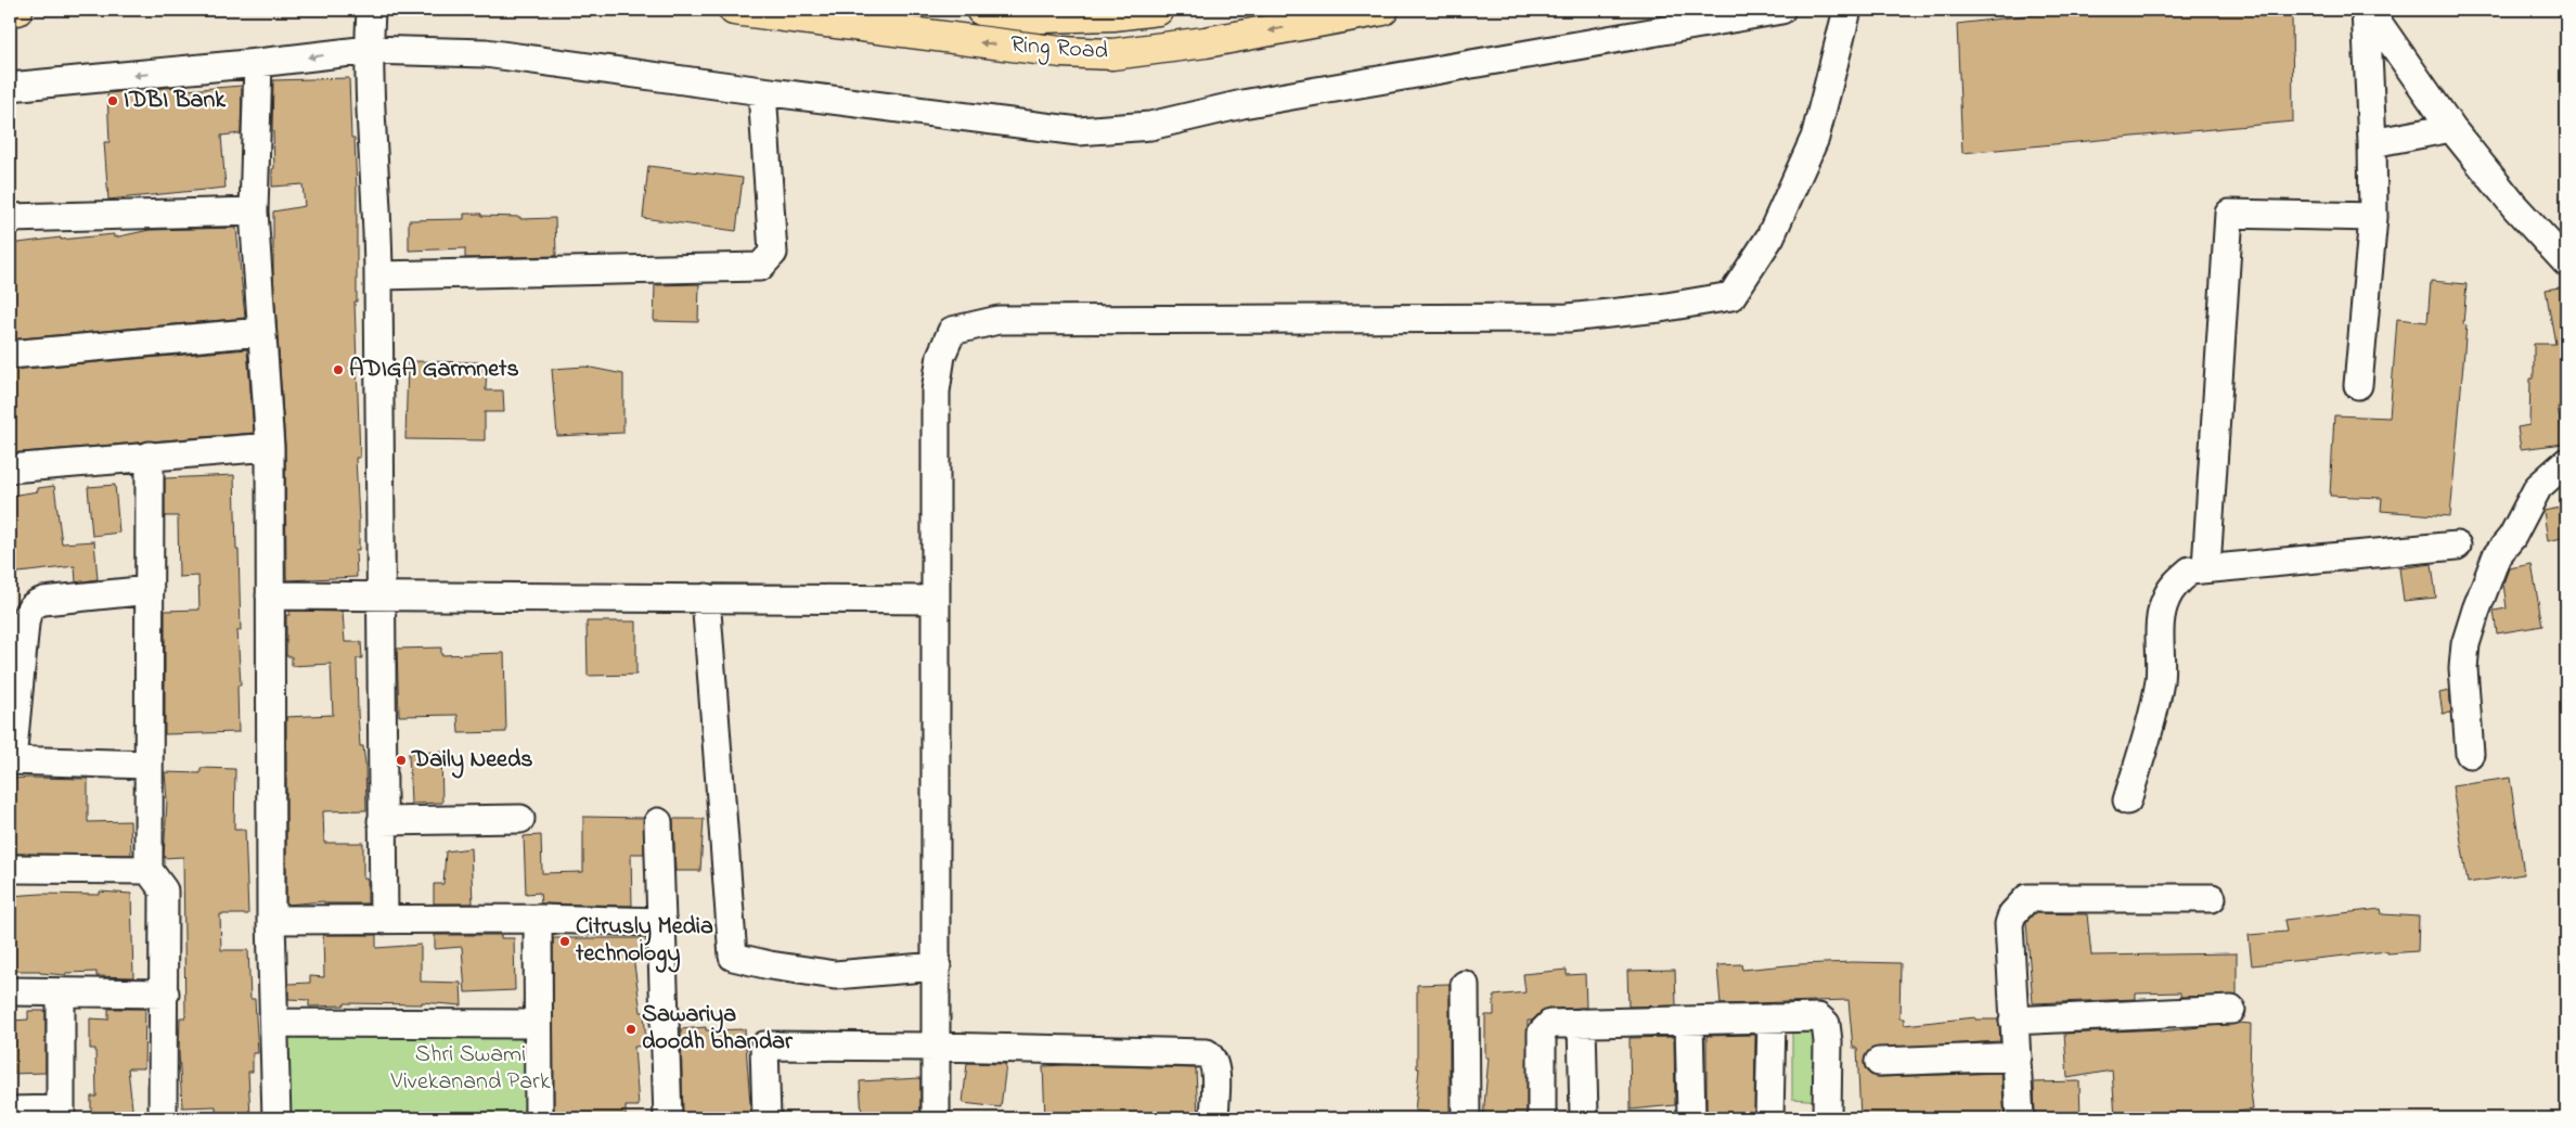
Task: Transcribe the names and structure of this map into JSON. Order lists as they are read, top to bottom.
{
  "streets": {
    "main road": ["Ring Road"]
  },
  "one_way": ["Ring Road"],
  "parks": ["Shri Swami Vivekanand Park"],
  "places": [
    "IDBI Bank",
    "ADIGA Garmnets",
    "Daily Needs",
    "Citrusly Media technology",
    "Sawariya doodh bhandar"
  ]
}
